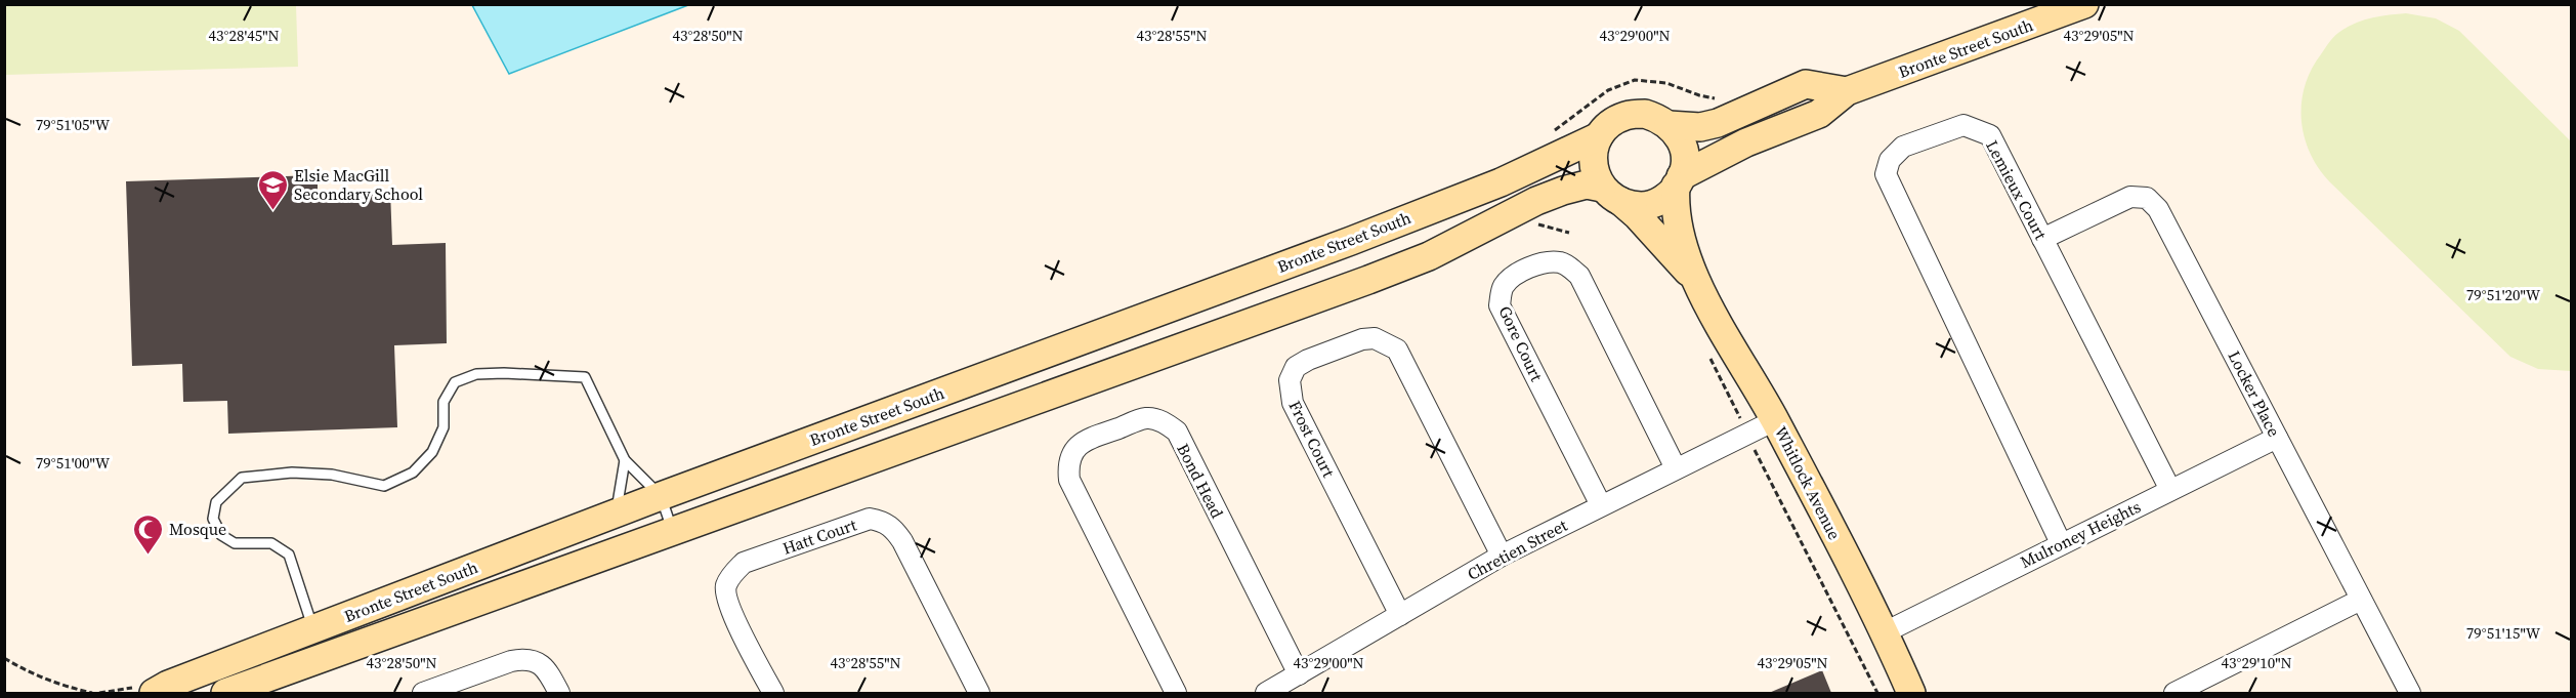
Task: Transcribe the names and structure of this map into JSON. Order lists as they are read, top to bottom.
{
  "streets": {
    "main road": ["Bronte Street South", "Whitlock Avenue"],
    "street": [
      "Lemieux Court",
      "Gore Court",
      "Locker Place",
      "Frost Court",
      "Bond Head",
      "Mulroney Heights",
      "Hatt Court",
      "Chretien Street"
    ]
  },
  "crossings": [
    ["Bronte Street South", "Whitlock Avenue"],
    ["Lemieux Court", "Locker Place"],
    ["Lemieux Court", "Mulroney Heights"],
    ["Gore Court", "Chretien Street"],
    ["Locker Place", "Mulroney Heights"],
    ["Frost Court", "Chretien Street"],
    ["Bond Head", "Chretien Street"],
    ["Whitlock Avenue", "Mulroney Heights"],
    ["Whitlock Avenue", "Chretien Street"]
  ],
  "places": {
    "school or university": ["Elsie MacGill Secondary School"],
    "mosque": ["Mosque"]
  },
  "coordinates": [
    "43°28'45\"N",
    "43°28'50\"N",
    "43°28'55\"N",
    "43°29'00\"N",
    "43°29'05\"N",
    "79°51'05\"W",
    "79°51'20\"W",
    "79°51'00\"W",
    "79°51'15\"W",
    "43°29'10\"N"
  ]
}
